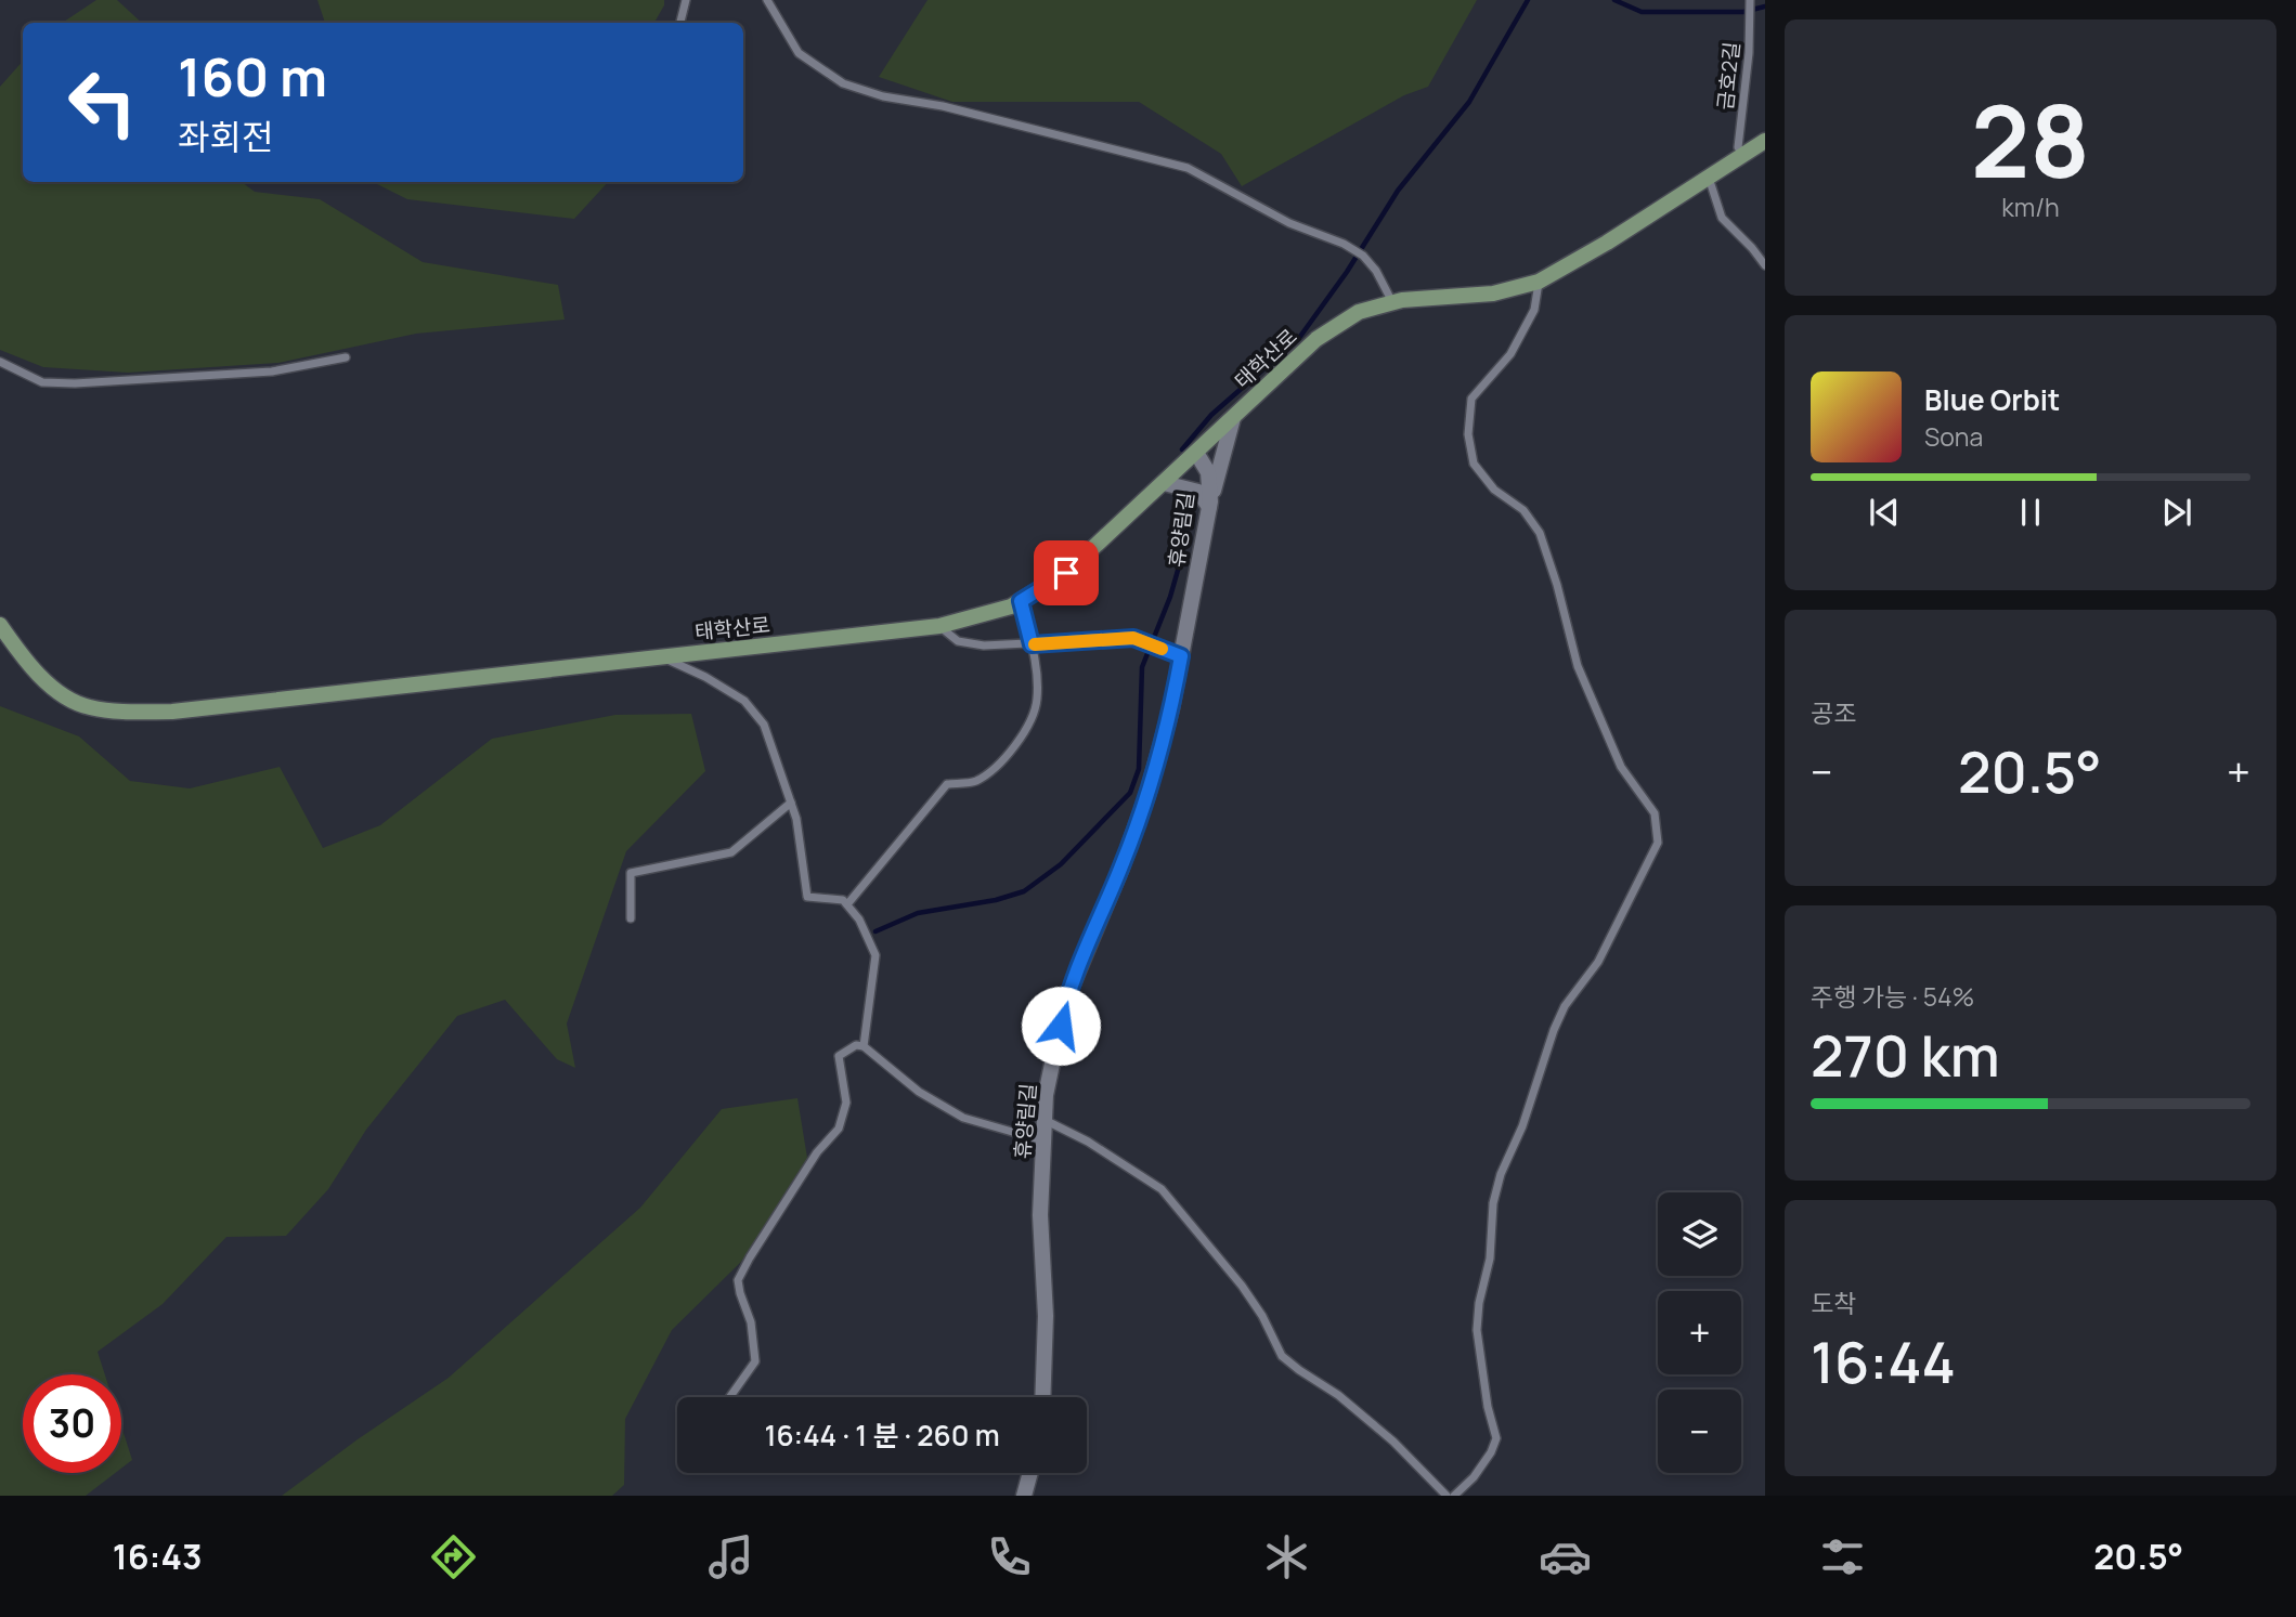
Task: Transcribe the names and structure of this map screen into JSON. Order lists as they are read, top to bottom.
{
  "streets": {
    "street": ["태학산로", "휴양림길"],
    "lane": ["금호2길"]
  },
  "crossings": [
    ["금호2길", "태학산로"],
    ["태학산로", "휴양림길"]
  ],
  "page": {
    "tile": [
      ["28", "km/h"],
      "공조",
      ["주행 가능 · 54%", "270 km"],
      ["도착", "16:44"]
    ],
    "turn": ["160 m", "좌회전"],
    "song": ["Blue Orbit", "Sona"],
    "heat": ["−", "20.5°", "+"],
    "map_buttons": ["+", "−"],
    "limit": "30",
    "trip": "16:44 · 1 분 · 260 m",
    "tabs": ["16:43", "20.5°"]
  }
}
